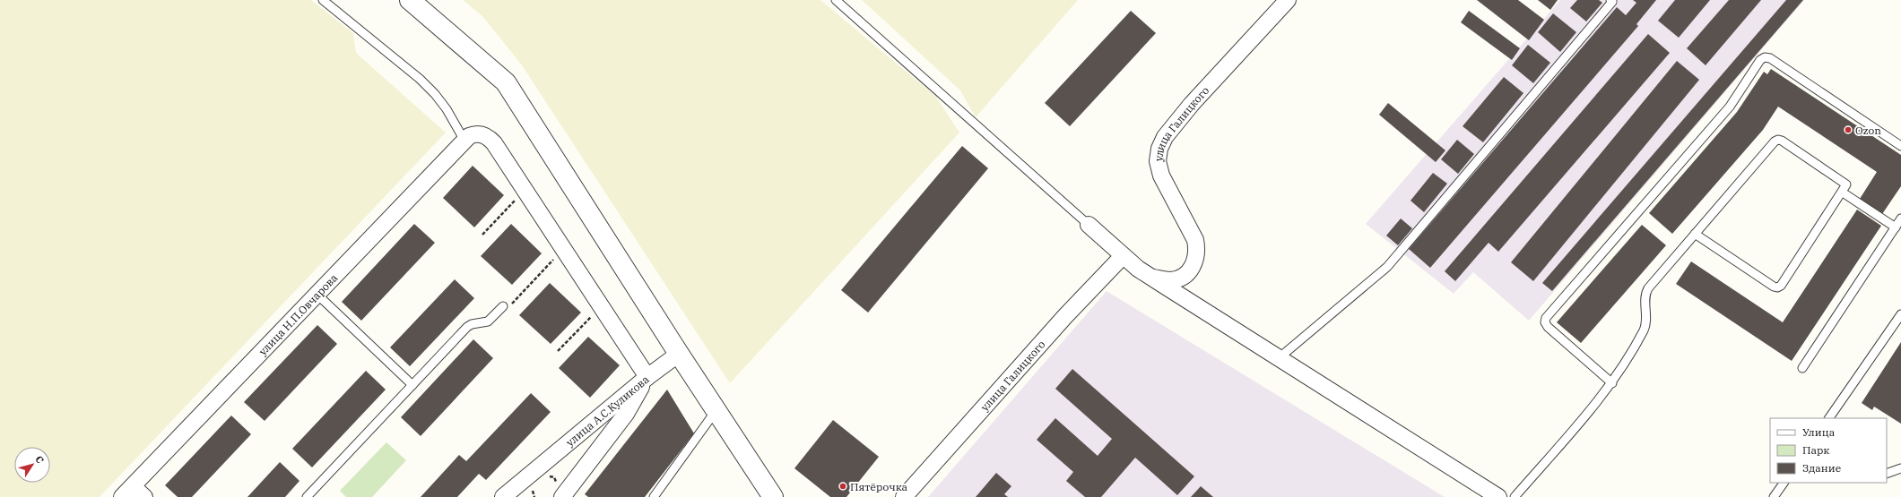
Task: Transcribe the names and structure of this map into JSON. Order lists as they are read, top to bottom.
{
  "streets": {
    "street": ["улица Галицкого", "улица Н.П.Овчарова", "улица А.С.Куликова"]
  },
  "places": ["Ozon", "Пятёрочка"],
  "legend": ["Улица", "Парк", "Здание"],
  "north": "top right"
}
